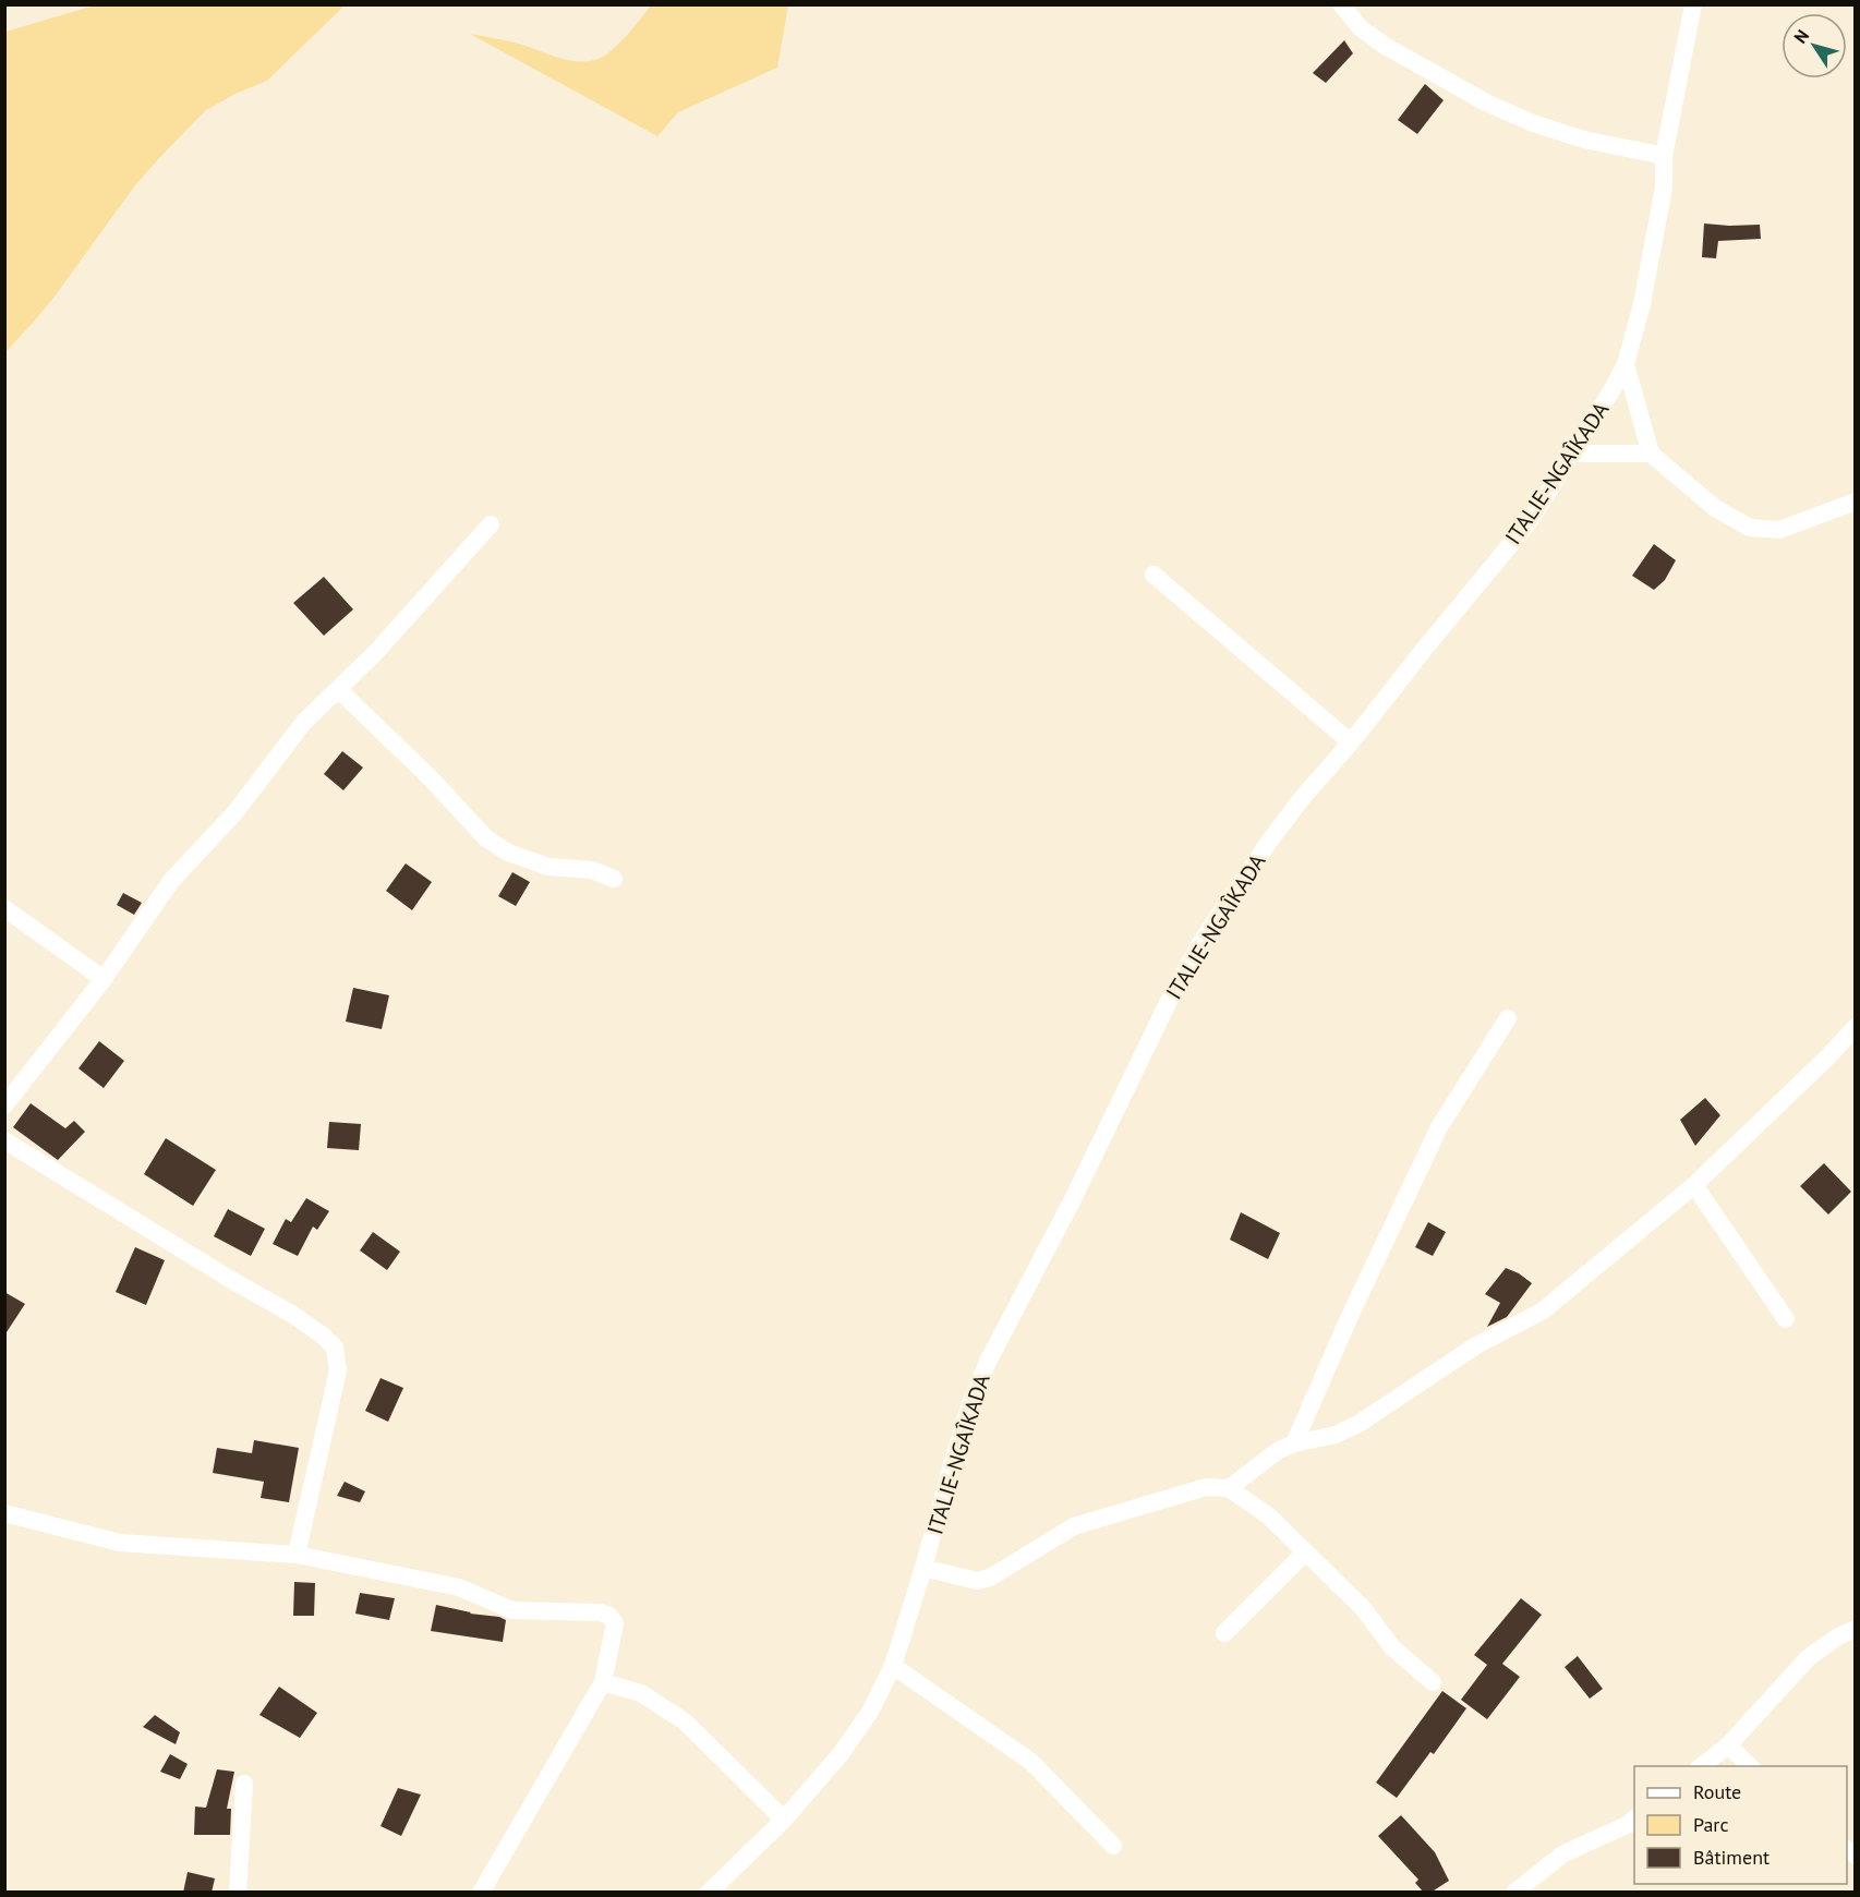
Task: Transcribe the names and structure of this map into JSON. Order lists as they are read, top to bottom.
{
  "streets": {
    "street": ["ITALIE-NGAÎKADA"]
  },
  "legend": ["Route", "Parc", "Bâtiment"],
  "north": "top left"
}
